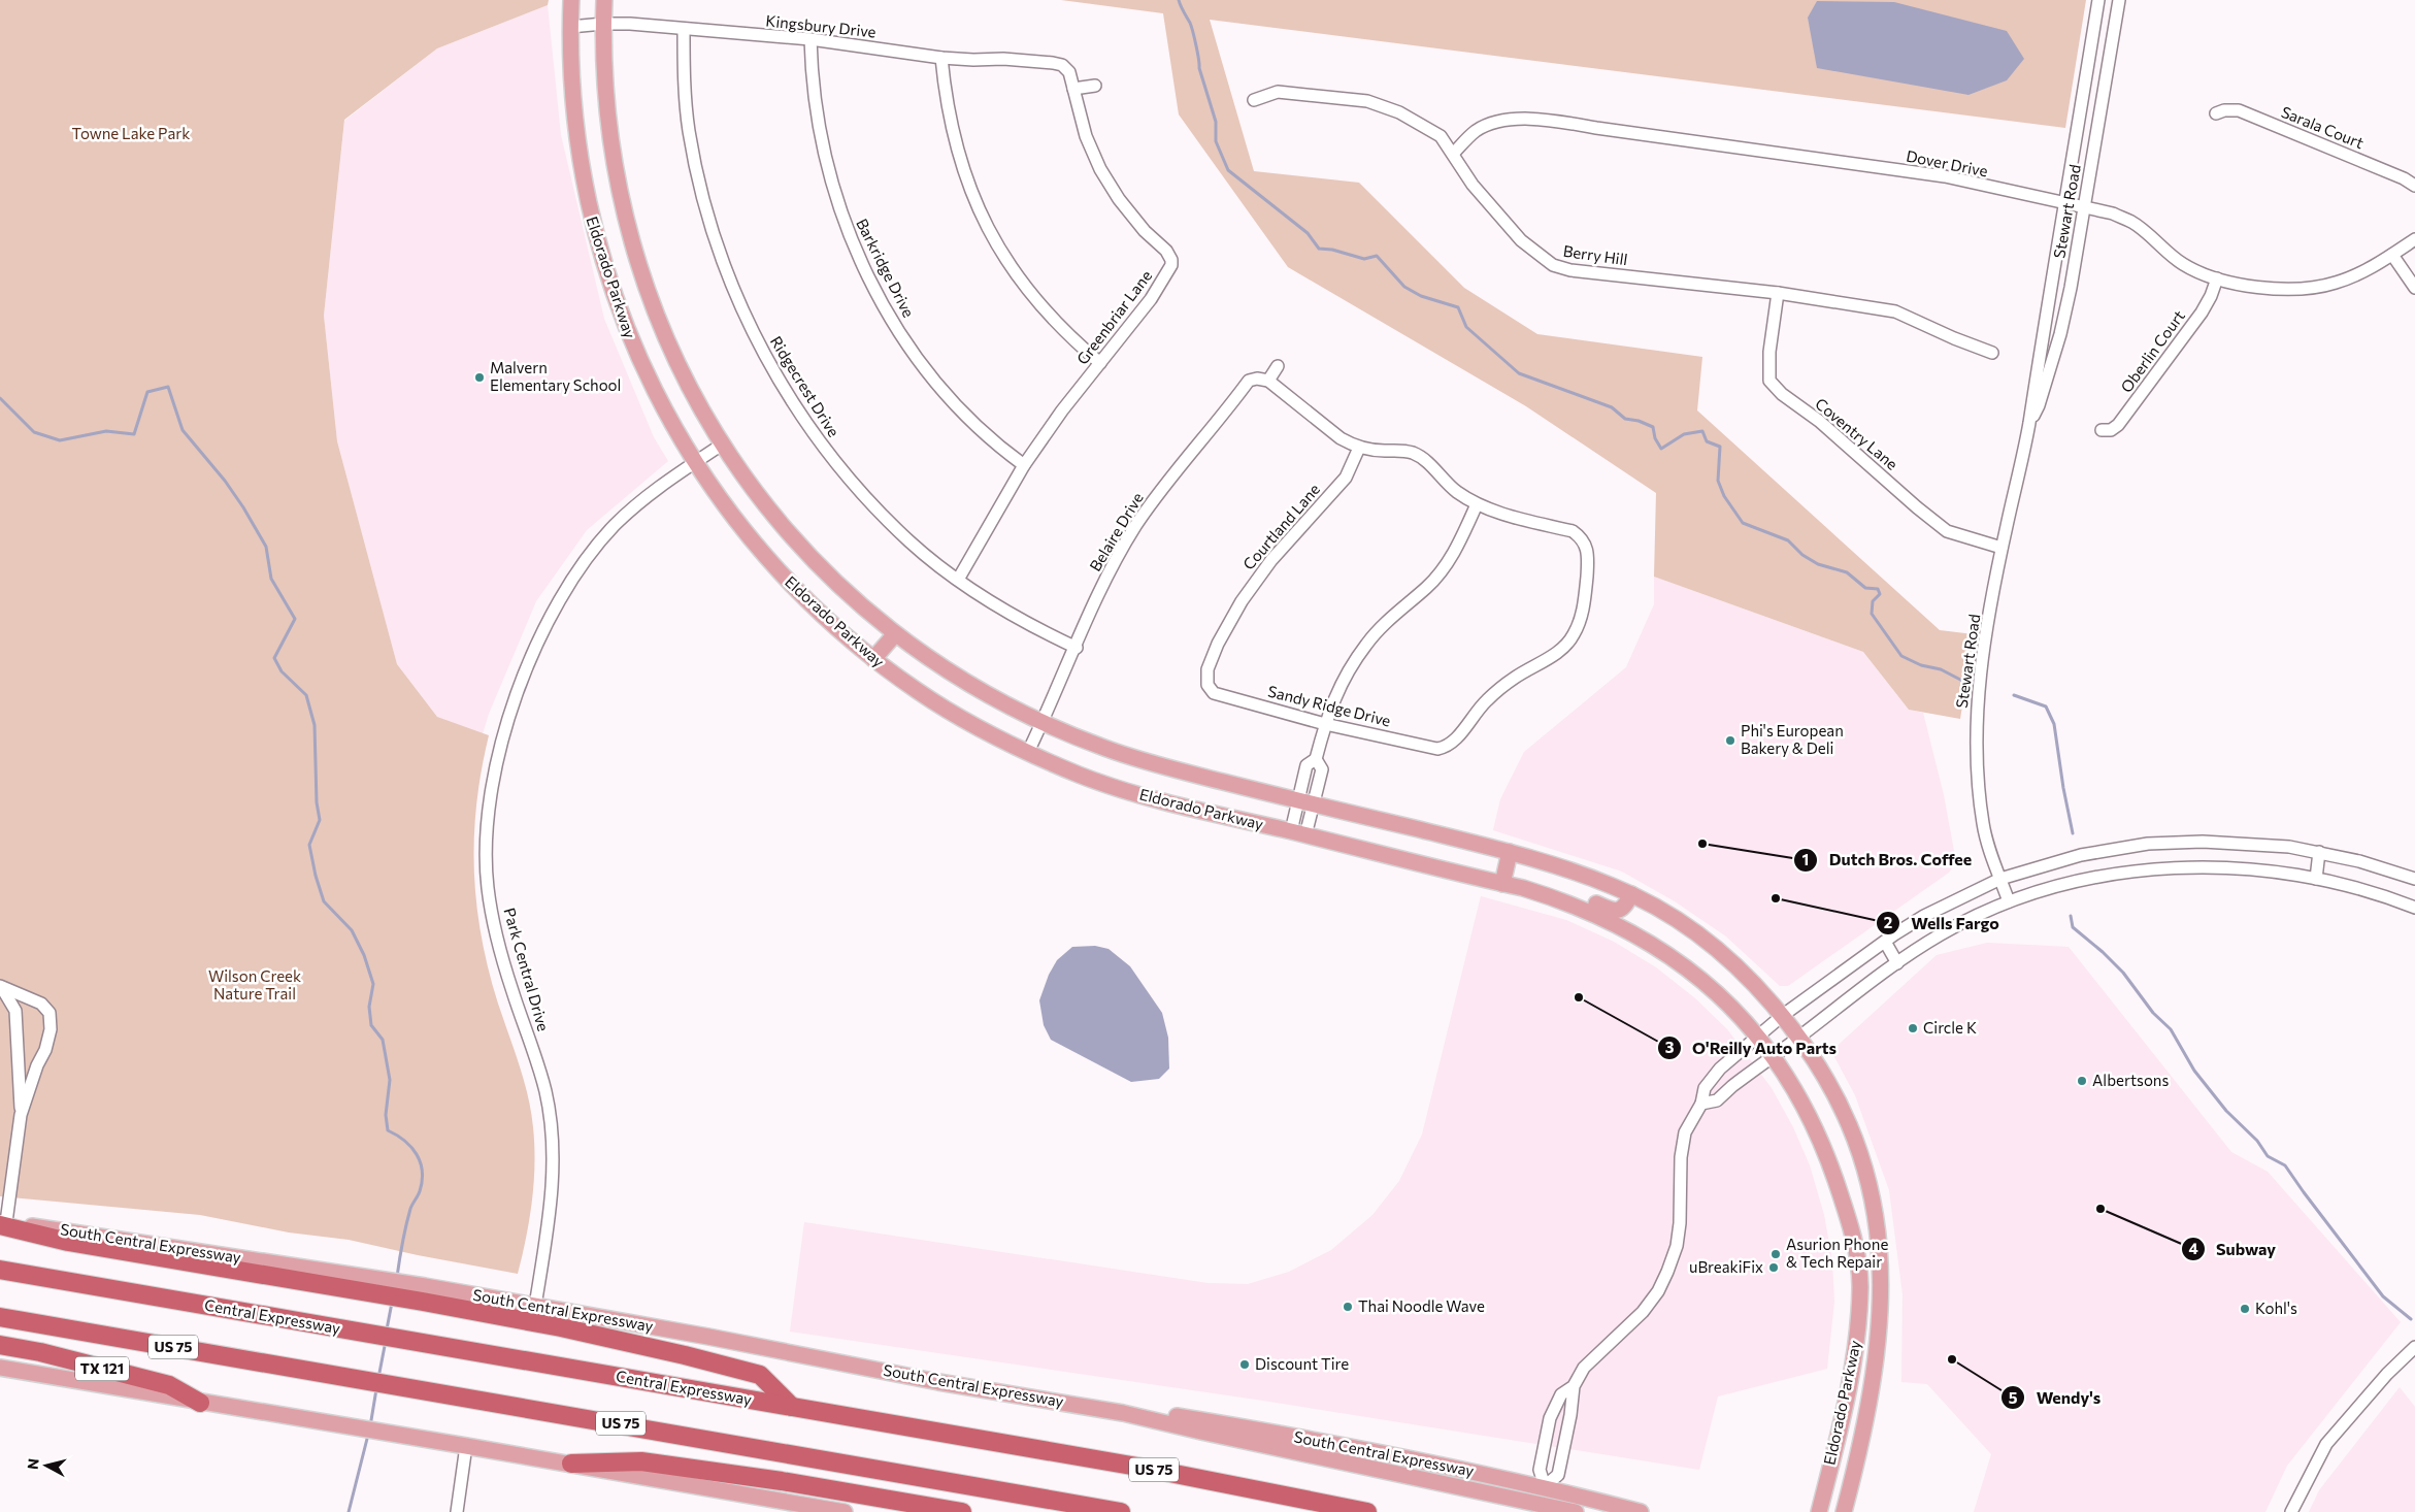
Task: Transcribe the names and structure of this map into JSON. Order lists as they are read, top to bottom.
{
  "streets": {
    "highway": ["Central Expressway", "US 75", "TX 121"],
    "main road": ["Eldorado Parkway", "South Central Expressway"],
    "street": [
      "Kingsbury Drive",
      "Sarala Court",
      "Dover Drive",
      "Stewart Road",
      "Berry Hill",
      "Barkridge Drive",
      "Greenbriar Lane",
      "Oberlin Court",
      "Ridgecrest Drive",
      "Coventry Lane",
      "Courtland Lane",
      "Belaire Drive",
      "Sandy Ridge Drive",
      "Park Central Drive"
    ]
  },
  "crossings": [
    ["Kingsbury Drive", "Barkridge Drive"],
    ["Kingsbury Drive", "Eldorado Parkway"],
    ["Kingsbury Drive", "Greenbriar Lane"],
    ["Kingsbury Drive", "Ridgecrest Drive"],
    ["Dover Drive", "Stewart Road"],
    ["Dover Drive", "Berry Hill"],
    ["Dover Drive", "Oberlin Court"],
    ["Stewart Road", "Coventry Lane"],
    ["Berry Hill", "Coventry Lane"],
    ["Barkridge Drive", "Greenbriar Lane"],
    ["Eldorado Parkway", "Belaire Drive"],
    ["Eldorado Parkway", "Park Central Drive"],
    ["Greenbriar Lane", "Ridgecrest Drive"],
    ["Ridgecrest Drive", "Belaire Drive"],
    ["Courtland Lane", "Sandy Ridge Drive"],
    ["Park Central Drive", "South Central Expressway"]
  ],
  "parks": ["Towne Lake Park", "Wilson Creek Nature Trail"],
  "places": [
    "Malvern Elementary School",
    "Phi's European Bakery & Deli",
    "Dutch Bros. Coffee",
    "Wells Fargo",
    "O'Reilly Auto Parts",
    "Circle K",
    "Albertsons",
    "Subway",
    "Asurion Phone & Tech Repair",
    "uBreakiFix",
    "Thai Noodle Wave",
    "Kohl's",
    "Wendy's",
    "Discount Tire"
  ],
  "north": "left"
}
